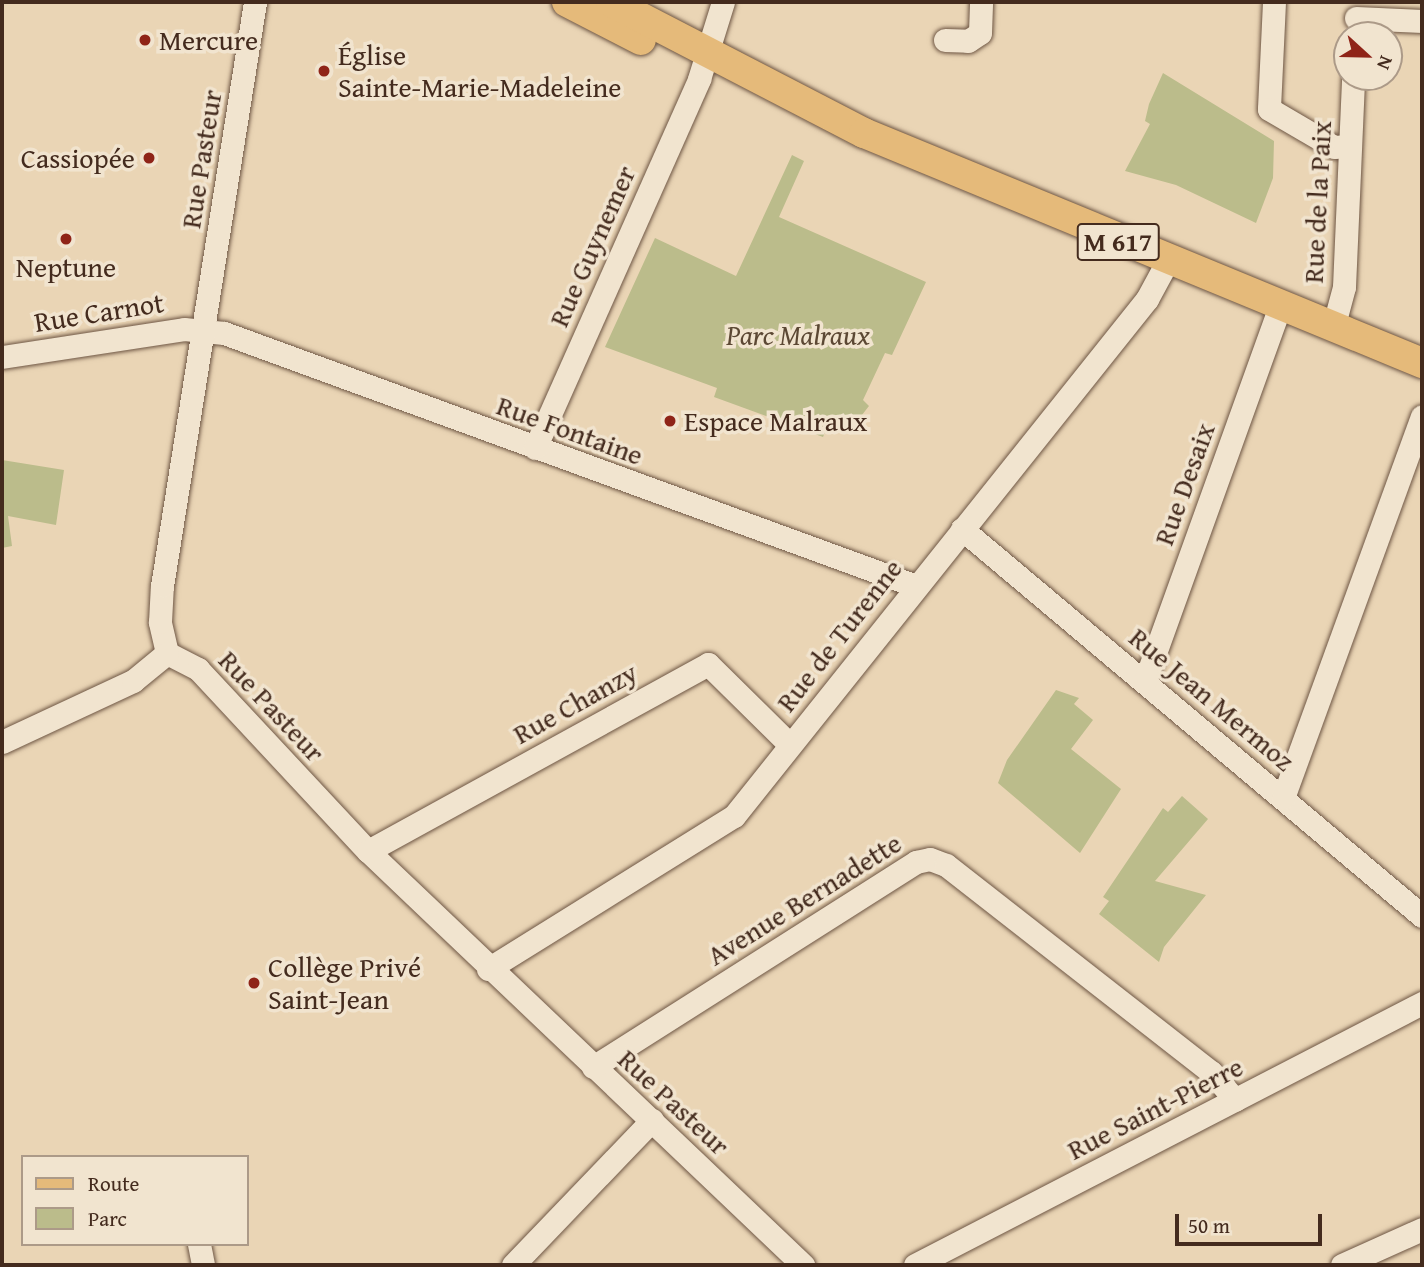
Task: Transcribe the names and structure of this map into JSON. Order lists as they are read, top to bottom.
{
  "streets": {
    "main road": ["M 617"],
    "street": [
      "Rue Pasteur",
      "Rue de la Paix",
      "Rue Guynemer",
      "Rue Carnot",
      "Rue Fontaine",
      "Rue Desaix",
      "Rue de Turenne",
      "Rue Jean Mermoz",
      "Rue Chanzy",
      "Avenue Bernadette",
      "Rue Saint-Pierre"
    ]
  },
  "crossings": [
    ["Rue Pasteur", "Rue Carnot"],
    ["Rue Pasteur", "Rue Fontaine"],
    ["Rue Pasteur", "Rue de Turenne"],
    ["Rue Pasteur", "Rue Chanzy"],
    ["Rue Pasteur", "Avenue Bernadette"],
    ["Rue de la Paix", "M 617"],
    ["M 617", "Rue Guynemer"],
    ["M 617", "Rue Desaix"],
    ["M 617", "Rue de Turenne"],
    ["Rue Guynemer", "Rue Fontaine"],
    ["Rue Carnot", "Rue Fontaine"],
    ["Rue Fontaine", "Rue de Turenne"],
    ["Rue Desaix", "Rue Jean Mermoz"],
    ["Rue de Turenne", "Rue Jean Mermoz"],
    ["Rue de Turenne", "Rue Chanzy"],
    ["Avenue Bernadette", "Rue Saint-Pierre"]
  ],
  "parks": ["Parc Malraux"],
  "places": [
    "Mercure",
    "Église Sainte-Marie-Madeleine",
    "Cassiopée",
    "Neptune",
    "Espace Malraux",
    "Collège Privé Saint-Jean"
  ],
  "legend": ["Route", "Parc"],
  "scale_bar": "50 m",
  "north": "right"
}
